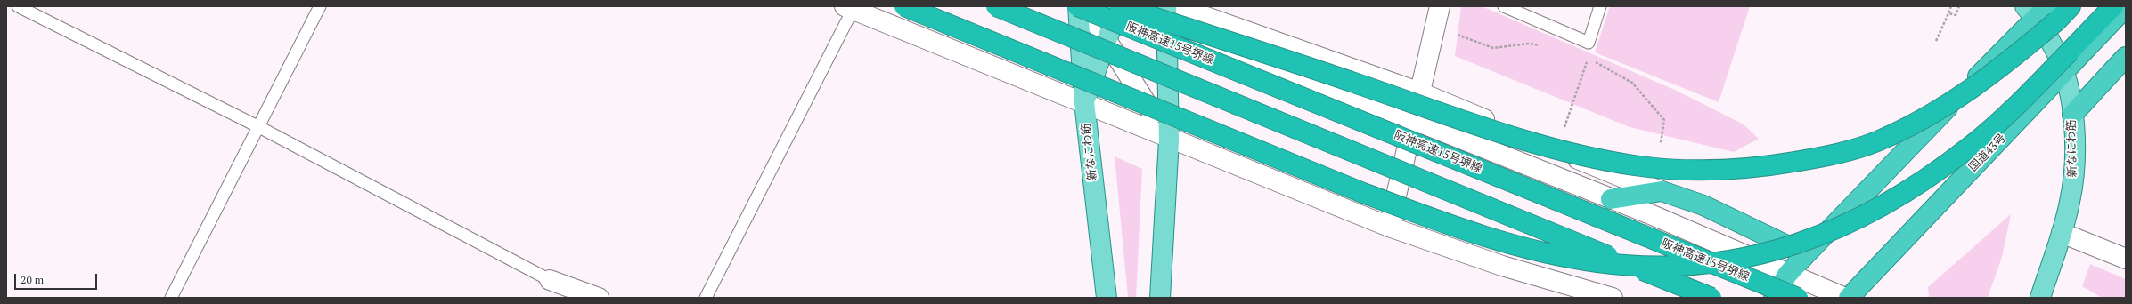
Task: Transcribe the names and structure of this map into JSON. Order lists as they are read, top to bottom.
{
  "streets": {
    "highway": ["阪神高速15号堺線", "国道43号"],
    "main road": ["新なにわ筋"]
  },
  "crossings": [
    ["阪神高速15号堺線", "新なにわ筋"],
    ["新なにわ筋", "国道43号"]
  ],
  "scale_bar": "20 m"
}
